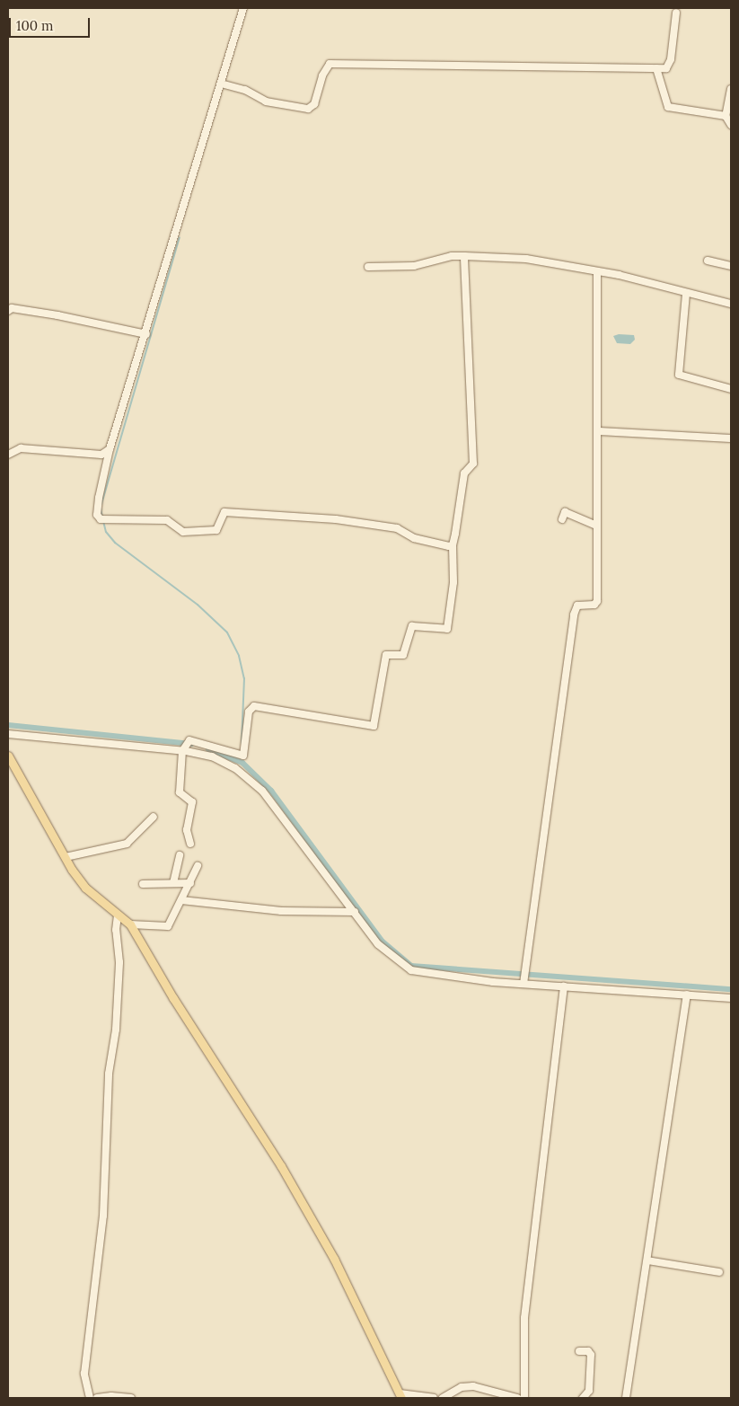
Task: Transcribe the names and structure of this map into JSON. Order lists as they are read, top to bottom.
{
  "scale_bar": "100 m"
}
